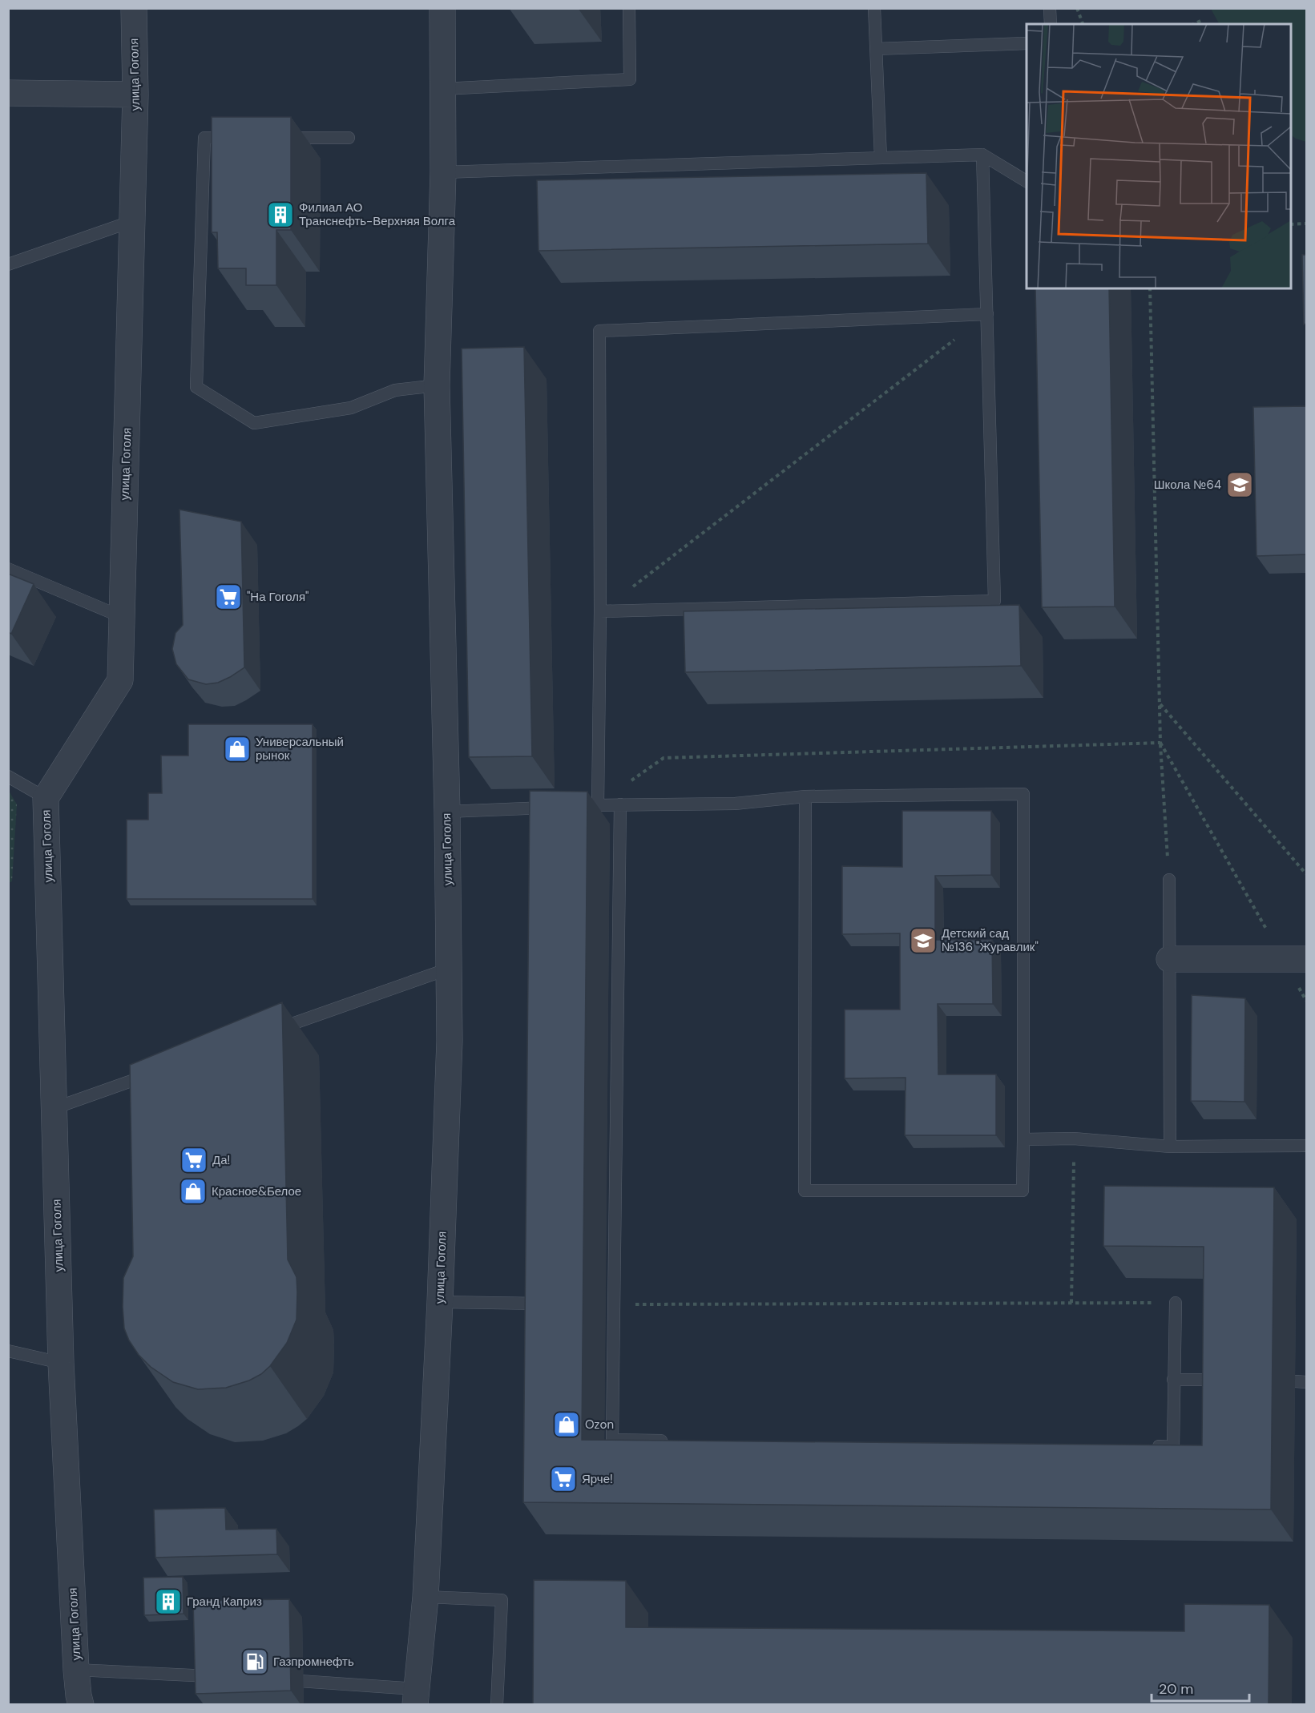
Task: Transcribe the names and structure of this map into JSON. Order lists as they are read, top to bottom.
{
  "streets": {
    "street": ["улица Гоголя"]
  },
  "places": {
    "building": ["Филиал АО Транснефть-Верхняя Волга", "Гранд Каприз"],
    "school or university": ["Школа №64", "Детский сад №136 \"Журавлик\""],
    "supermarket": ["\"На Гоголя\"", "Да!", "Ярче!"],
    "shop": ["Универсальный рынок", "Красное&Белое", "Ozon"],
    "fuel station": ["Газпромнефть"]
  },
  "scale_bar": "20 m"
}
